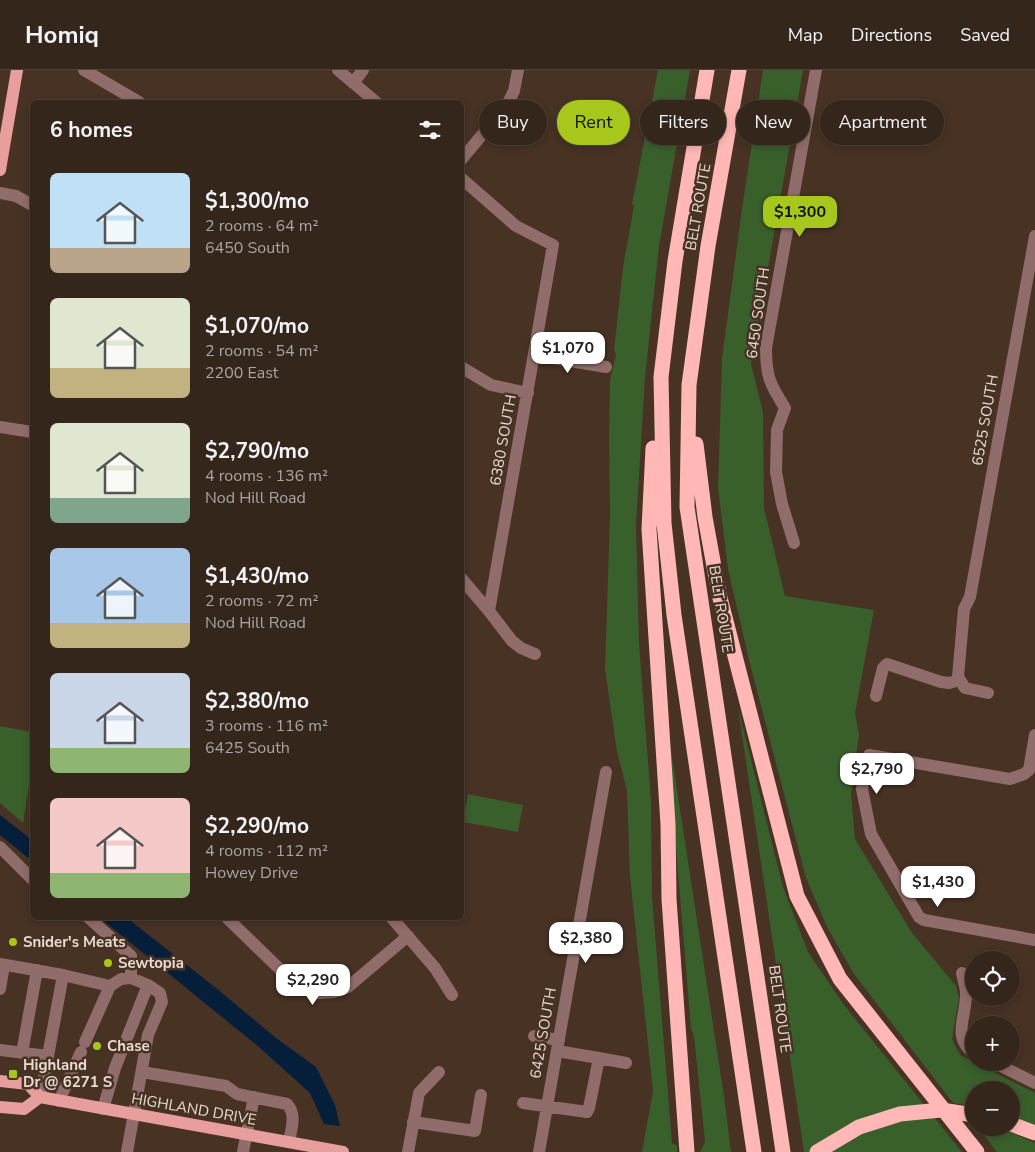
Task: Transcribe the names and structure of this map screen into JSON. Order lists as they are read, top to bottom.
{
  "streets": {
    "highway": ["BELT ROUTE"],
    "main road": ["HIGHLAND DRIVE"],
    "street": [
      "6450 SOUTH",
      "6525 SOUTH",
      "6380 SOUTH",
      "6425 SOUTH"
    ]
  },
  "places": {
    "other": ["Snider's Meats", "Sewtopia", "Chase"],
    "transit": ["Highland Dr @ 6271 S"]
  },
  "page": {
    "header": "Homiq",
    "nav": ["Map", "Directions", "Saved"],
    "chip": [
      "Buy",
      "Rent",
      "Filters",
      "New",
      "Apartment"
    ],
    "heading": "6 homes",
    "list": [
      {
        "name": "$1,300/mo",
        "note": "2 rooms · 64 m² · 6450 South"
      },
      {
        "name": "$1,070/mo",
        "note": "2 rooms · 54 m² · 2200 East"
      },
      {
        "name": "$2,790/mo",
        "note": "4 rooms · 136 m² · Nod Hill Road"
      },
      {
        "name": "$1,430/mo",
        "note": "2 rooms · 72 m² · Nod Hill Road"
      },
      {
        "name": "$2,380/mo",
        "note": "3 rooms · 116 m² · 6425 South"
      },
      {
        "name": "$2,290/mo",
        "note": "4 rooms · 112 m² · Howey Drive"
      }
    ],
    "price": [
      "$1,300",
      "$1,070",
      "$2,790",
      "$1,430",
      "$2,380",
      "$2,290"
    ],
    "map_buttons": ["+", "−"]
  }
}
